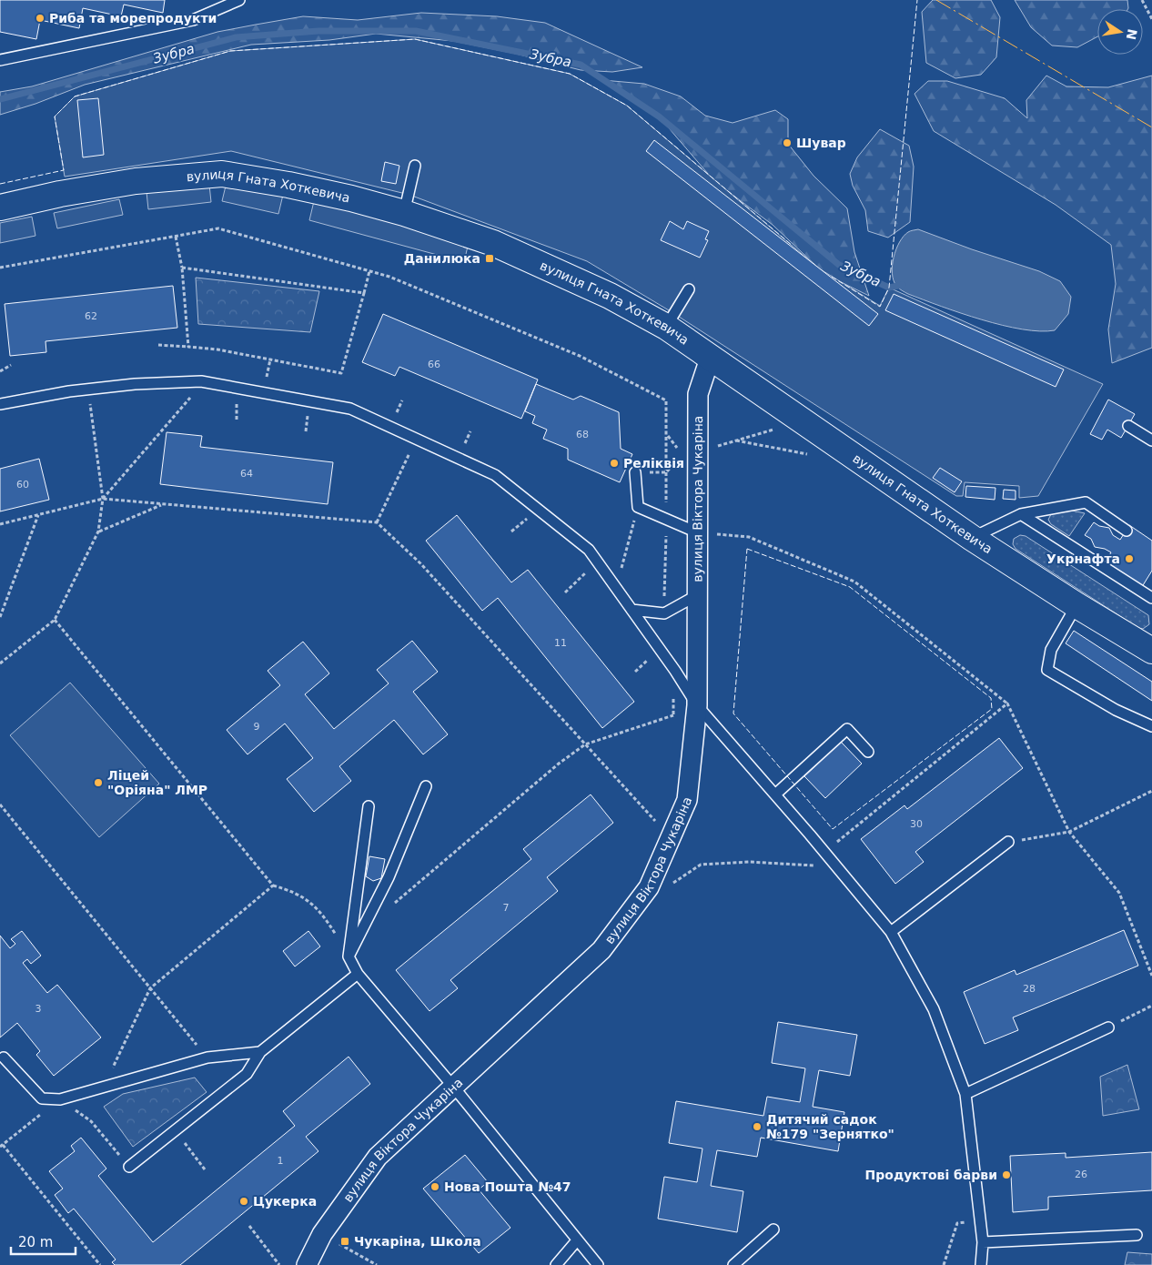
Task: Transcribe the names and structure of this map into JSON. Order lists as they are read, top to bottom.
{
  "streets": {
    "street": ["вулиця Гната Хоткевича", "вулиця Віктора Чукаріна"]
  },
  "crossings": [
    ["вулиця Гната Хоткевича", "вулиця Віктора Чукаріна"]
  ],
  "water": ["Зубра"],
  "places": {
    "other": [
      "Риба та морепродукти",
      "Шувар",
      "Реліквія",
      "Укрнафта",
      "Ліцей \"Оріяна\" ЛМР",
      "Дитячий садок №179 \"Зернятко\"",
      "Продуктові барви",
      "Нова Пошта №47",
      "Цукерка"
    ],
    "transit": ["Данилюка", "Чукаріна, Школа"]
  },
  "house_numbers": [
    "62",
    "66",
    "68",
    "64",
    "60",
    "11",
    "9",
    "30",
    "7",
    "28",
    "3",
    "1",
    "26"
  ],
  "scale_bar": "20 m",
  "north": "right"
}
